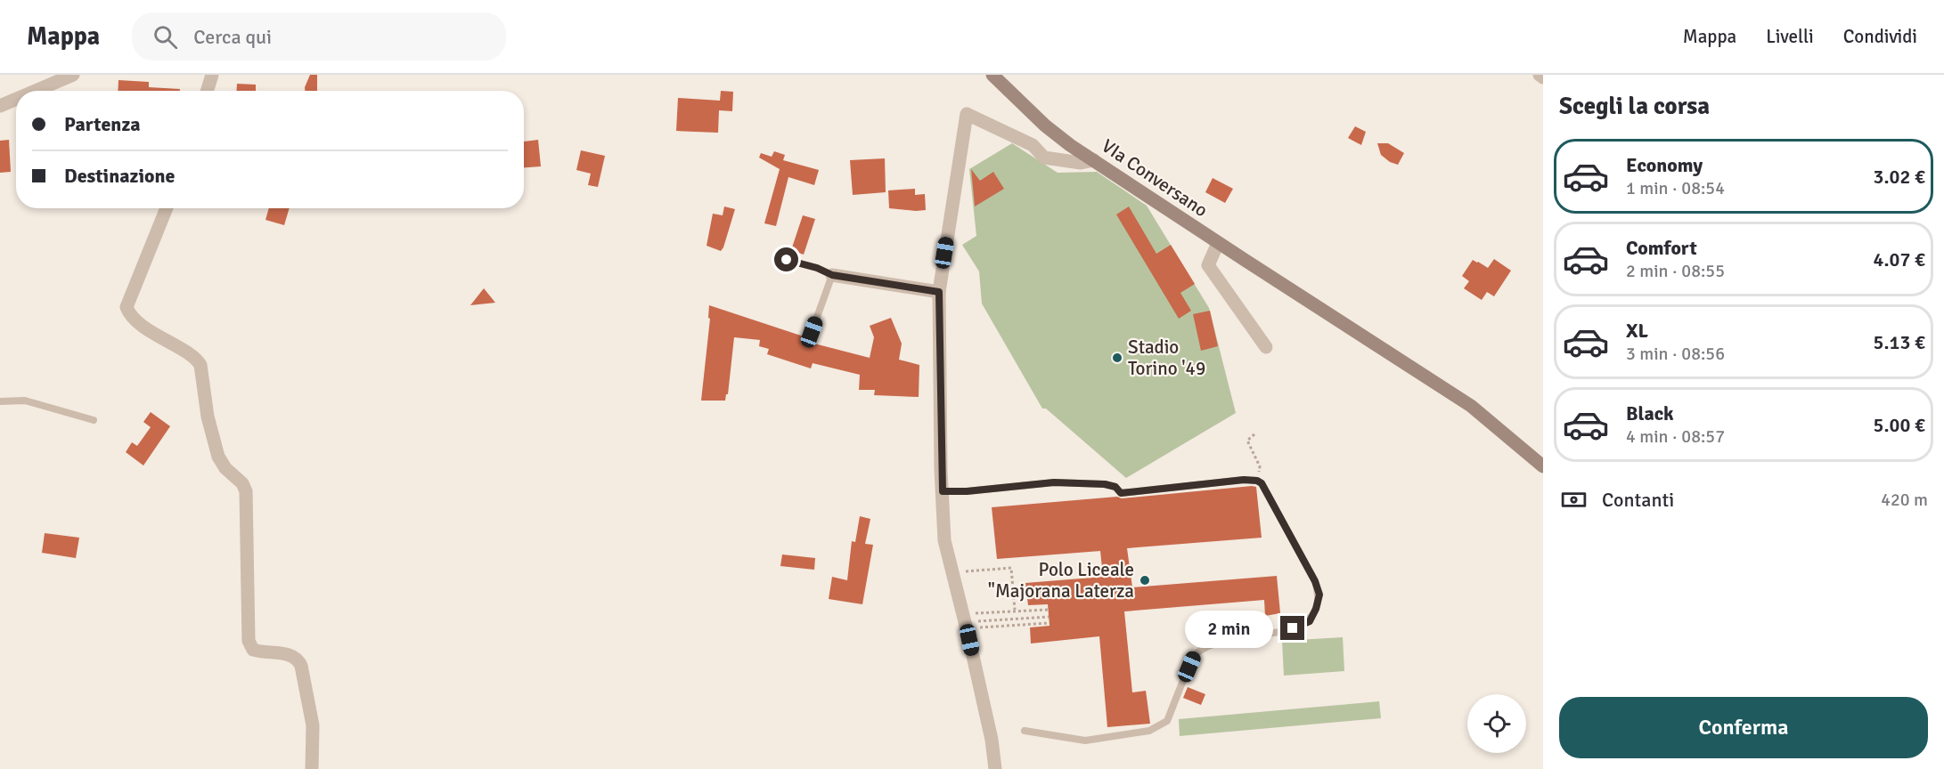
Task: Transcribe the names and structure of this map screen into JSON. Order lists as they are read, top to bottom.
{
  "streets": {
    "main road": ["VIa Conversano"]
  },
  "places": ["Stadio Torino '49", "Polo Liceale \"Majorana Laterza"],
  "page": {
    "header": "Mappa",
    "search": "Cerca qui",
    "nav": ["Mappa", "Livelli", "Condividi"],
    "heading": "Scegli la corsa",
    "banner": ["Partenza", "Destinazione"],
    "list": [
      {
        "name": "Economy",
        "note": "1 min · 08:54",
        "value": "3.02 €"
      },
      {
        "name": "Comfort",
        "note": "2 min · 08:55",
        "value": "4.07 €"
      },
      {
        "name": "XL",
        "note": "3 min · 08:56",
        "value": "5.13 €"
      },
      {
        "name": "Black",
        "note": "4 min · 08:57",
        "value": "5.00 €"
      }
    ],
    "pay": ["Contanti", "420 m"],
    "bubble": "2 min",
    "buttons": "Conferma"
  }
}
